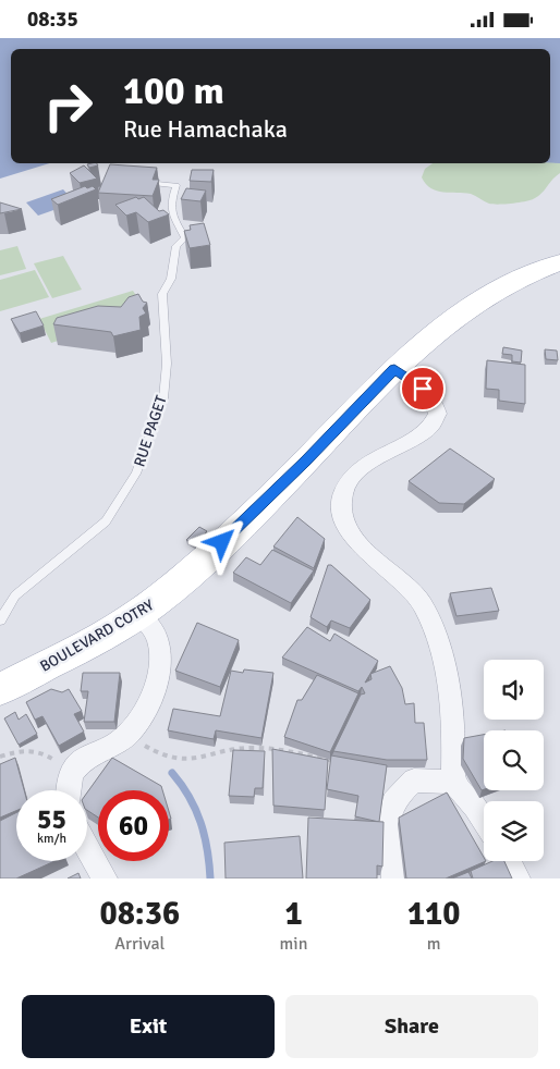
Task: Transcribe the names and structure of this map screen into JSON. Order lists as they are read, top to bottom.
{
  "streets": {
    "main road": ["BOULEVARD COTRY"],
    "lane": ["RUE PAGET"]
  },
  "page": {
    "status": "08:35",
    "turn": ["100 m", "Rue Hamachaka"],
    "speed": "55 km/h",
    "limit": "60",
    "eta": [
      "08:36",
      "Arrival",
      "1",
      "min",
      "110",
      "m"
    ],
    "buttons": ["Exit", "Share"]
  }
}
